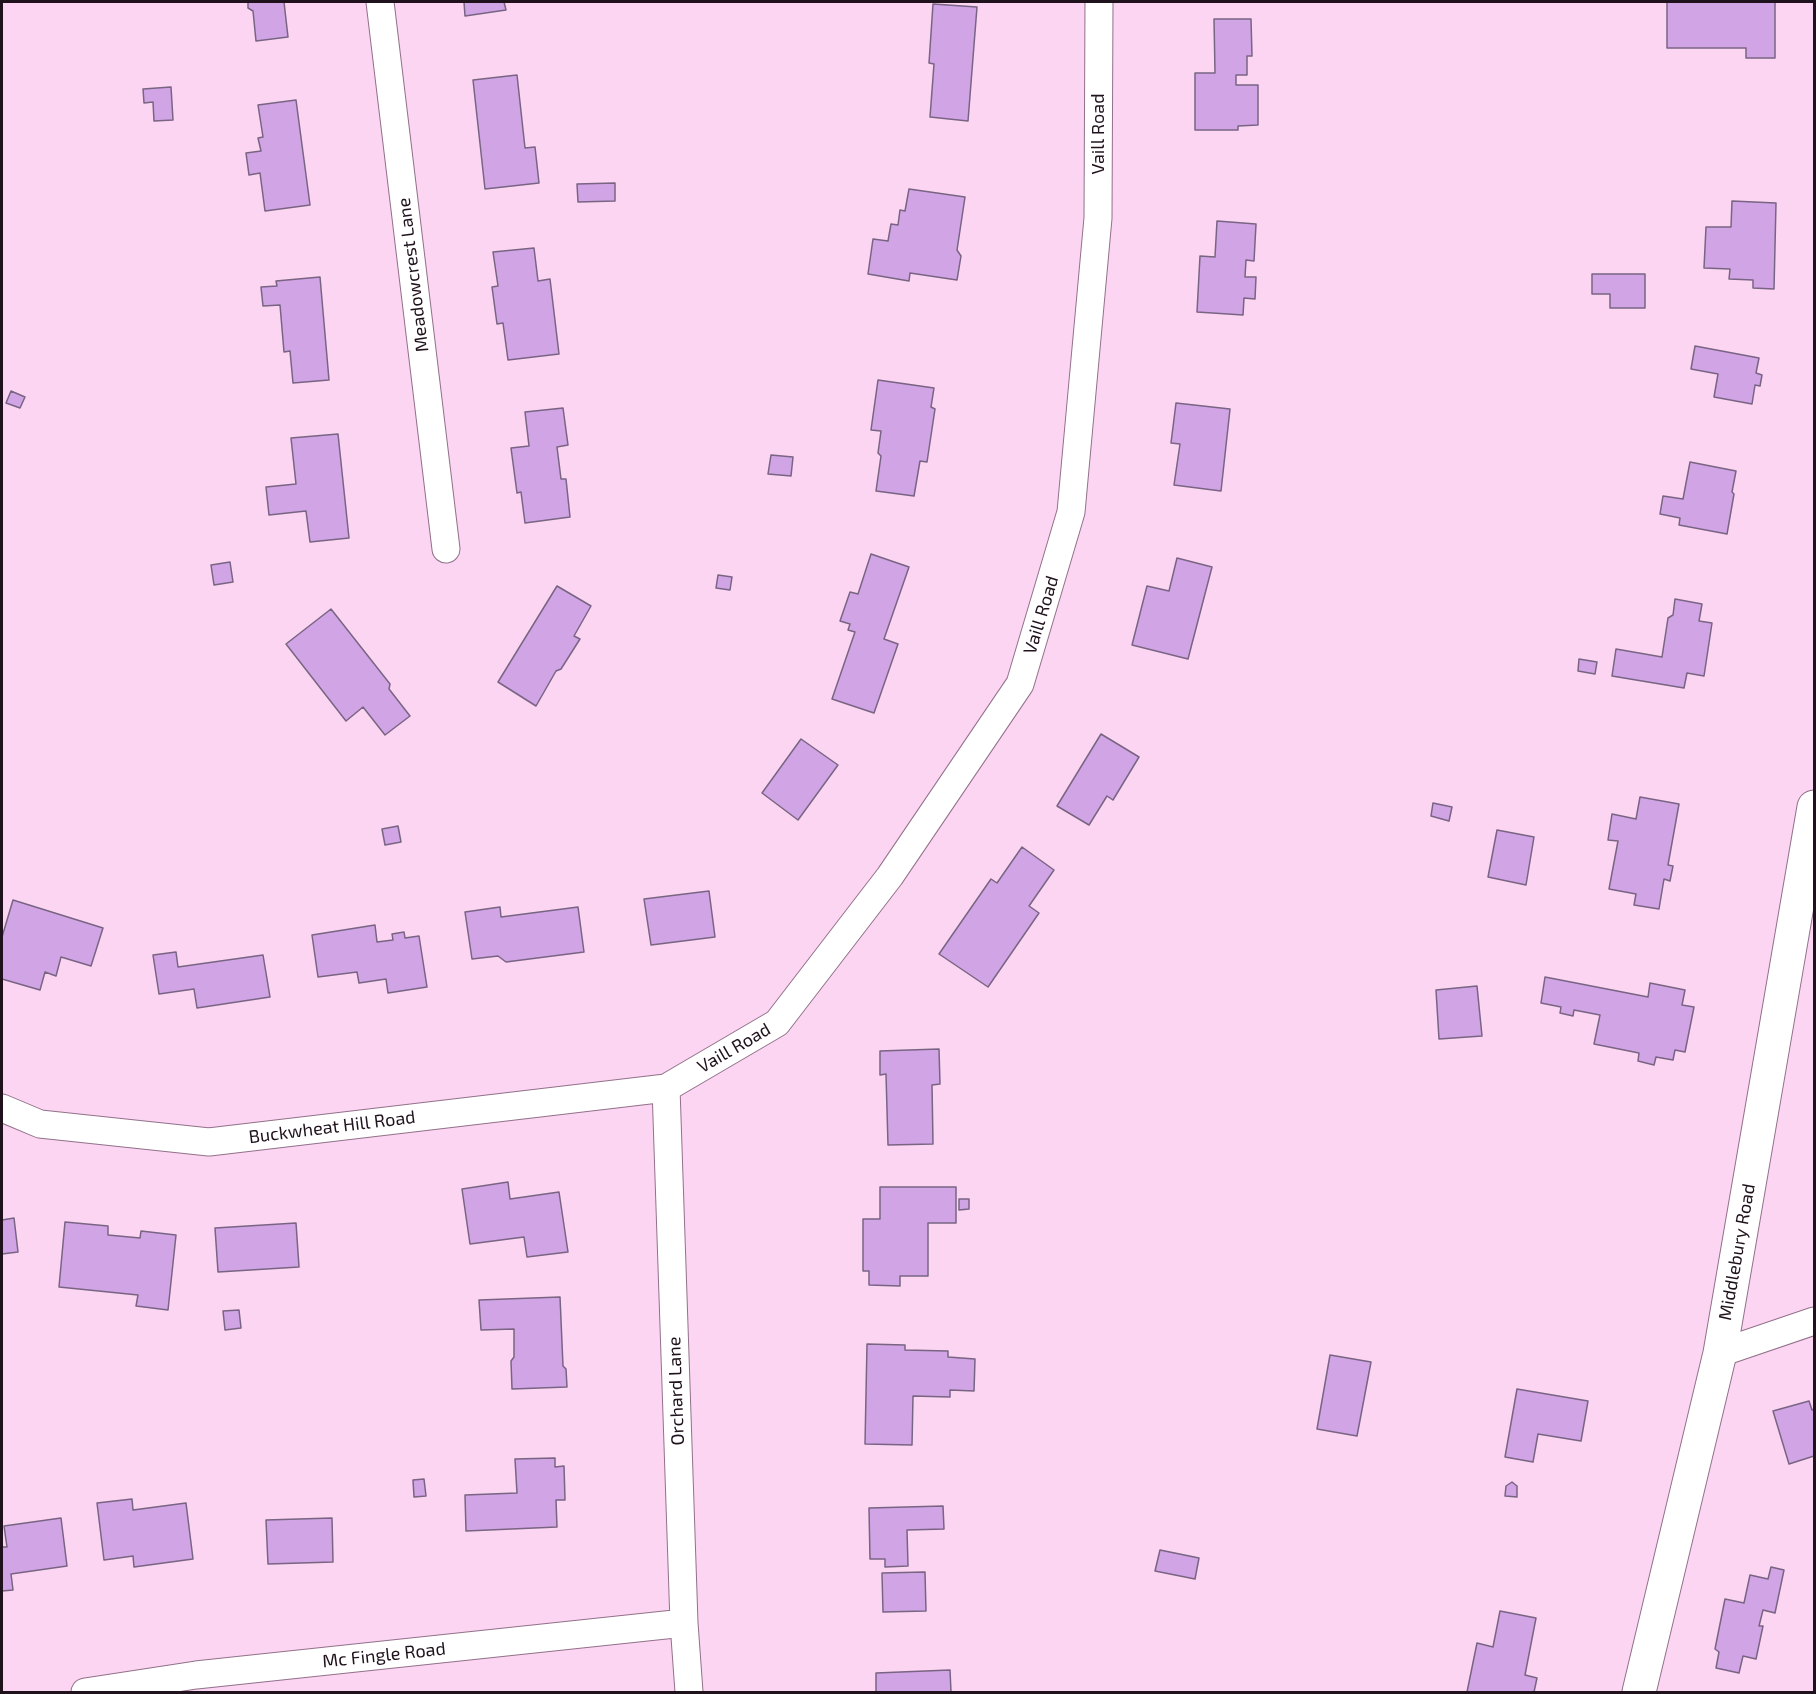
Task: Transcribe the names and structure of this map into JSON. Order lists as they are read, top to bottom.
{
  "streets": {
    "street": [
      "Vaill Road",
      "Meadowcrest Lane",
      "Buckwheat Hill Road",
      "Middlebury Road",
      "Orchard Lane",
      "Mc Fingle Road"
    ]
  },
  "crossings": [
    ["Vaill Road", "Buckwheat Hill Road"],
    ["Vaill Road", "Orchard Lane"],
    ["Buckwheat Hill Road", "Orchard Lane"],
    ["Orchard Lane", "Mc Fingle Road"]
  ]
}
